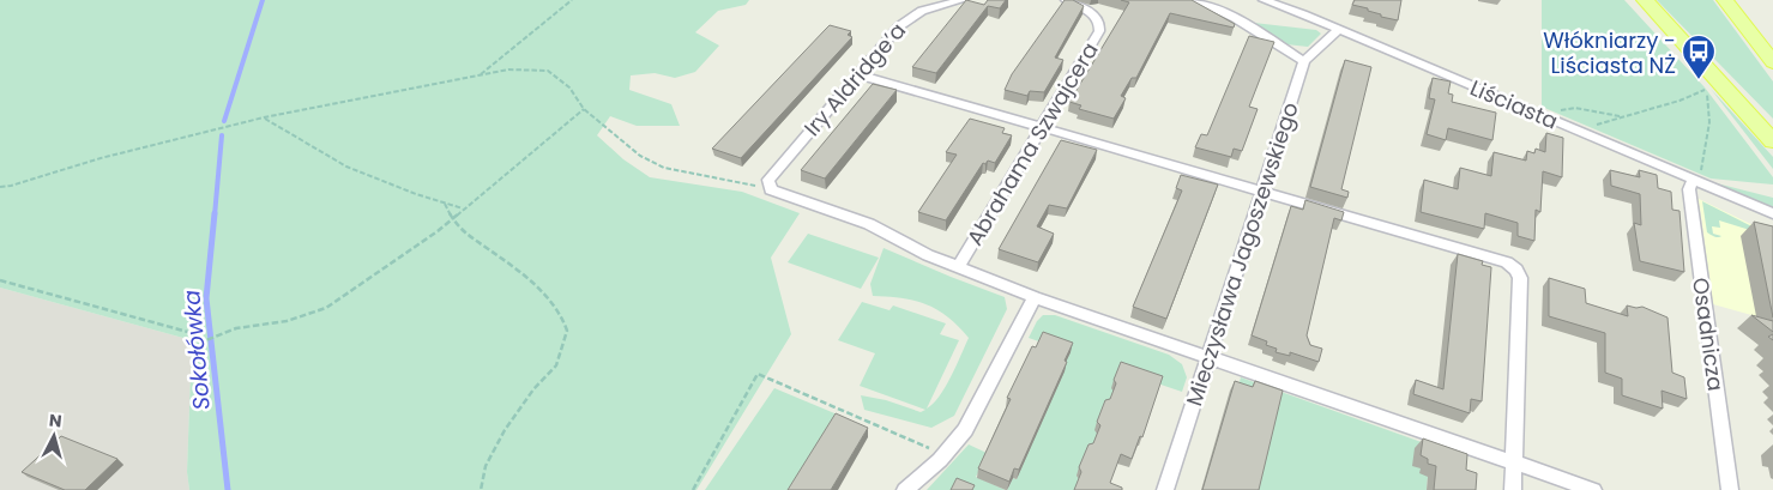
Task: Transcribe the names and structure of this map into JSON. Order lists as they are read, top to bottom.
{
  "streets": {
    "street": [
      "Iry Aldridge’a",
      "Liściasta",
      "Abrahama Szwajcera",
      "Mieczysława Jagoszewskiego",
      "Osadnicza"
    ]
  },
  "crossings": [
    ["Liściasta", "Mieczysława Jagoszewskiego"],
    ["Liściasta", "Osadnicza"]
  ],
  "water": ["Sokołówka"],
  "places": {
    "bus stop": ["Włókniarzy - Liściasta NŻ"]
  },
  "north": "top"
}
